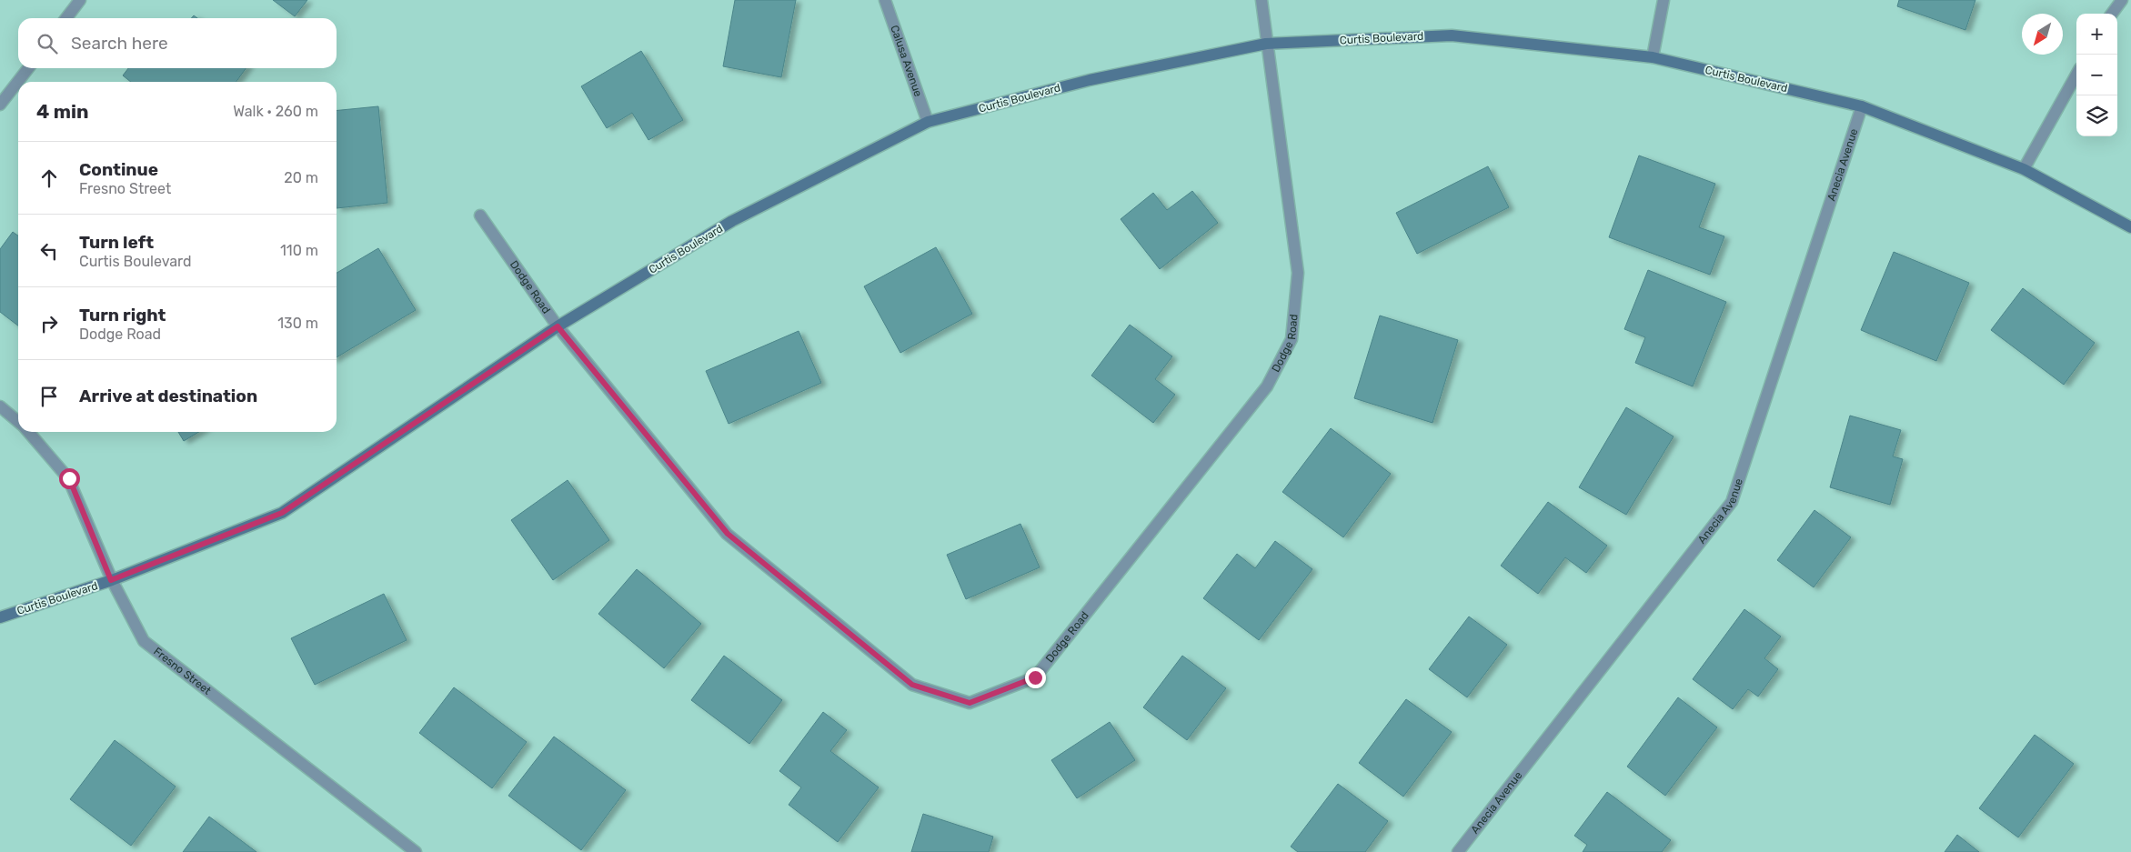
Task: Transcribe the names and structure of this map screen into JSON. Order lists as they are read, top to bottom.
{
  "streets": {
    "street": [
      "Curtis Boulevard",
      "Calusa Avenue",
      "Anecia Avenue",
      "Dodge Road",
      "Fresno Street"
    ]
  },
  "crossings": [
    ["Curtis Boulevard", "Calusa Avenue"],
    ["Curtis Boulevard", "Anecia Avenue"],
    ["Curtis Boulevard", "Dodge Road"],
    ["Curtis Boulevard", "Fresno Street"]
  ],
  "north": "bottom left",
  "page": {
    "map_buttons": ["+", "−"],
    "search": "Search here",
    "heading": ["4 min", "Walk · 260 m"],
    "list": [
      ["Continue", "Fresno Street", "20 m"],
      ["Turn left", "Curtis Boulevard", "110 m"],
      ["Turn right", "Dodge Road", "130 m"],
      "Arrive at destination"
    ]
  }
}
